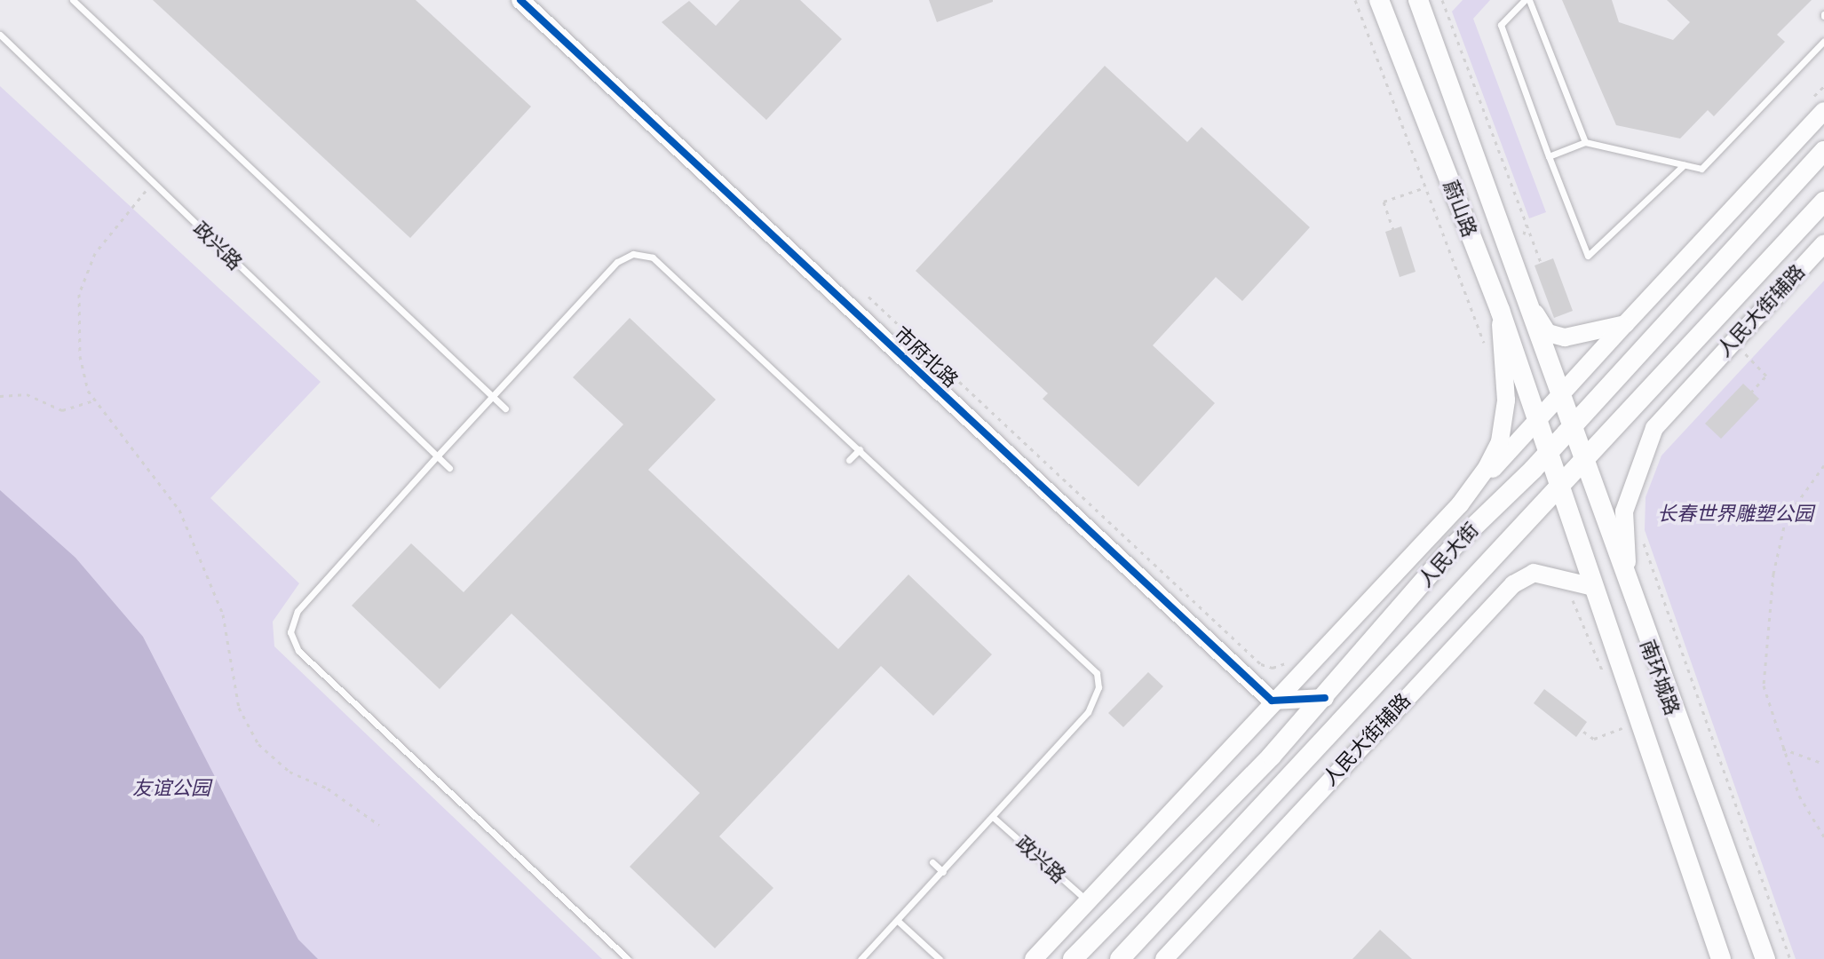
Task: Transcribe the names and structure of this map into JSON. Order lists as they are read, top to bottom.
{
  "streets": {
    "main road": [
      "蔚山路",
      "人民大街辅路",
      "市府北路",
      "人民大街",
      "南环城路"
    ],
    "lane": ["政兴路"]
  },
  "crossings": [
    ["蔚山路", "南环城路"],
    ["人民大街辅路", "南环城路"],
    ["人民大街", "南环城路"]
  ],
  "parks": ["长春世界雕塑公园", "友谊公园"]
}
